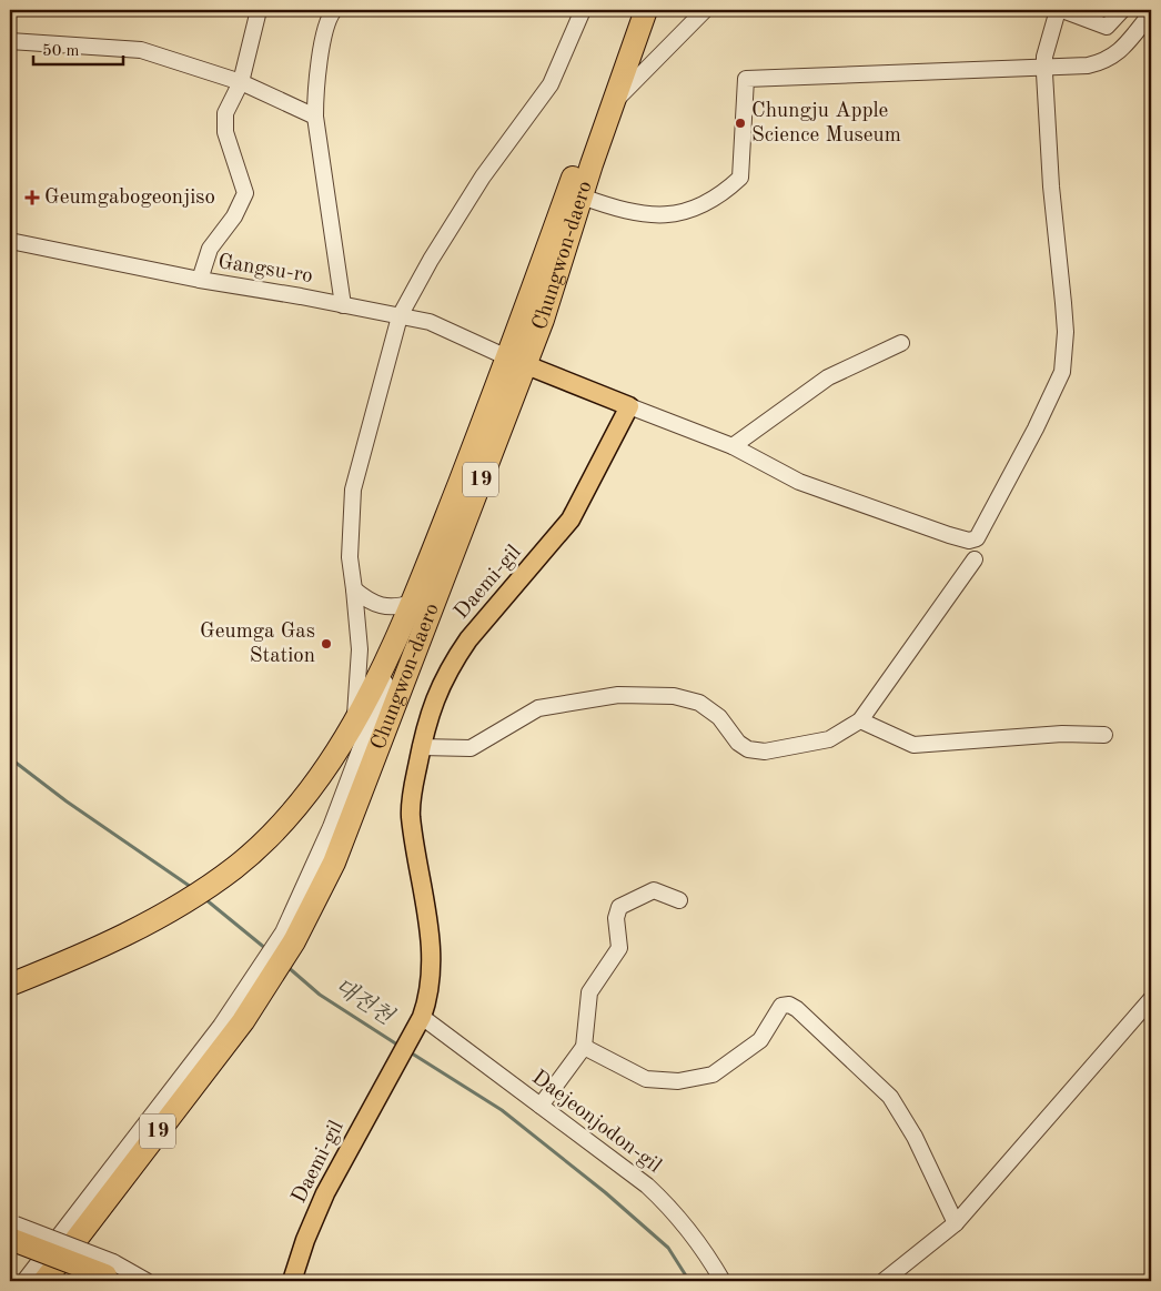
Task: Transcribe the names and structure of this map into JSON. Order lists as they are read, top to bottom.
{
  "streets": {
    "highway": ["Chungwon-daero", "19"],
    "main road": ["Daemi-gil"],
    "street": ["Gangsu-ro", "Daejeonjodon-gil"]
  },
  "crossings": [
    ["Chungwon-daero", "Gangsu-ro"],
    ["Daemi-gil", "Daejeonjodon-gil"]
  ],
  "water": ["대전천"],
  "places": {
    "other": ["Chungju Apple Science Museum", "Geumga Gas Station"],
    "health": ["Geumgabogeonjiso"]
  },
  "scale_bar": "50 m"
}
